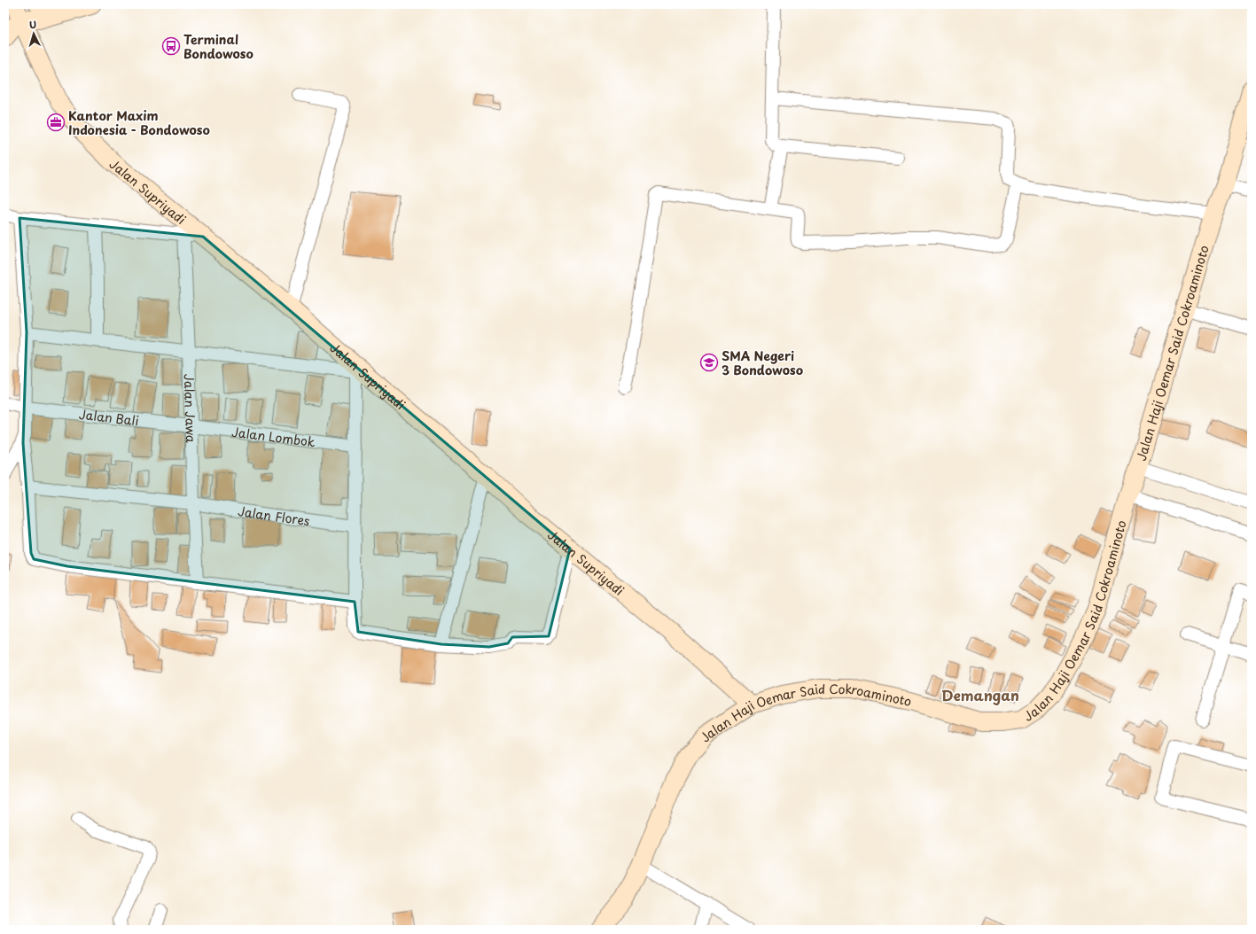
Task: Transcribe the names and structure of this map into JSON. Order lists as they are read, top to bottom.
{
  "streets": {
    "street": [
      "Jalan Supriyadi",
      "Jalan Haji Oemar Said Cokroaminoto",
      "Jalan Jawa",
      "Jalan Bali",
      "Jalan Lombok",
      "Jalan Flores"
    ]
  },
  "crossings": [
    ["Jalan Supriyadi", "Jalan Haji Oemar Said Cokroaminoto"],
    ["Jalan Jawa", "Jalan Bali"],
    ["Jalan Jawa", "Jalan Lombok"],
    ["Jalan Jawa", "Jalan Flores"],
    ["Jalan Bali", "Jalan Lombok"]
  ],
  "districts": ["Demangan"],
  "places": {
    "bus stop": ["Terminal Bondowoso"],
    "office": ["Kantor Maxim Indonesia - Bondowoso"],
    "school or university": ["SMA Negeri 3 Bondowoso"]
  },
  "north": "top"
}
